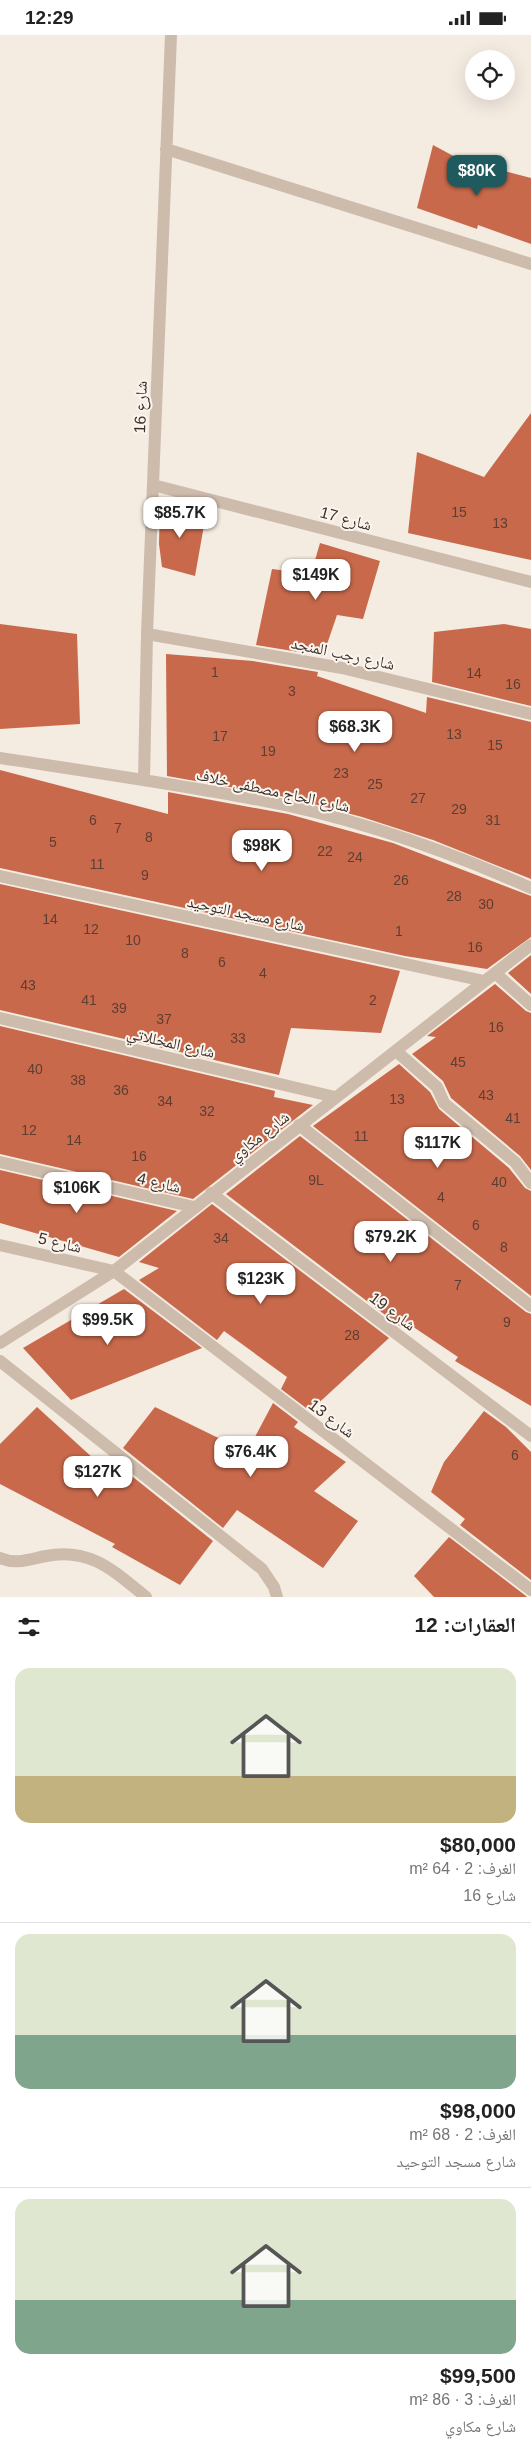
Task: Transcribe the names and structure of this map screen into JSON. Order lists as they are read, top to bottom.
{
  "streets": {
    "street": [
      "شارع 16",
      "شارع 17",
      "شارع رجب المنجد",
      "شارع الحاج مصطفى خلاف",
      "شارع مسجد التوحيد",
      "شارع المخللاتي",
      "شارع مكاوي",
      "شارع 4",
      "شارع 5",
      "شارع 19",
      "شارع 13"
    ]
  },
  "crossings": [
    ["شارع 16", "شارع 17"],
    ["شارع 16", "شارع رجب المنجد"],
    ["شارع 16", "شارع الحاج مصطفى خلاف"],
    ["شارع مسجد التوحيد", "شارع مكاوي"],
    ["شارع المخللاتي", "شارع مكاوي"],
    ["شارع مكاوي", "شارع 4"],
    ["شارع مكاوي", "شارع 5"],
    ["شارع مكاوي", "شارع 19"],
    ["شارع مكاوي", "شارع 13"],
    ["شارع 5", "شارع 13"]
  ],
  "house_numbers": [
    "15",
    "13",
    "1",
    "14",
    "16",
    "3",
    "13",
    "17",
    "15",
    "19",
    "23",
    "25",
    "27",
    "29",
    "6",
    "31",
    "7",
    "8",
    "5",
    "22",
    "24",
    "11",
    "9",
    "26",
    "28",
    "30",
    "14",
    "12",
    "1",
    "10",
    "16",
    "8",
    "6",
    "4",
    "43",
    "41",
    "2",
    "39",
    "37",
    "16",
    "33",
    "45",
    "40",
    "38",
    "36",
    "43",
    "13",
    "34",
    "32",
    "41",
    "12",
    "11",
    "14",
    "16",
    "9L",
    "40",
    "4",
    "6",
    "34",
    "8",
    "7",
    "9",
    "28",
    "6"
  ],
  "page": {
    "status": "12:29",
    "price": [
      "$80K",
      "$85.7K",
      "$149K",
      "$68.3K",
      "$98K",
      "$117K",
      "$106K",
      "$79.2K",
      "$123K",
      "$99.5K",
      "$76.4K",
      "$127K"
    ],
    "heading": "العقارات: 12",
    "list": [
      {
        "name": "$80,000",
        "note": "الغرف: 2 · 64 m² · شارع 16"
      },
      {
        "name": "$98,000",
        "note": "الغرف: 2 · 68 m² · شارع مسجد التوحيد"
      },
      {
        "name": "$99,500",
        "note": "الغرف: 3 · 86 m² · شارع مكاوي"
      }
    ]
  }
}
